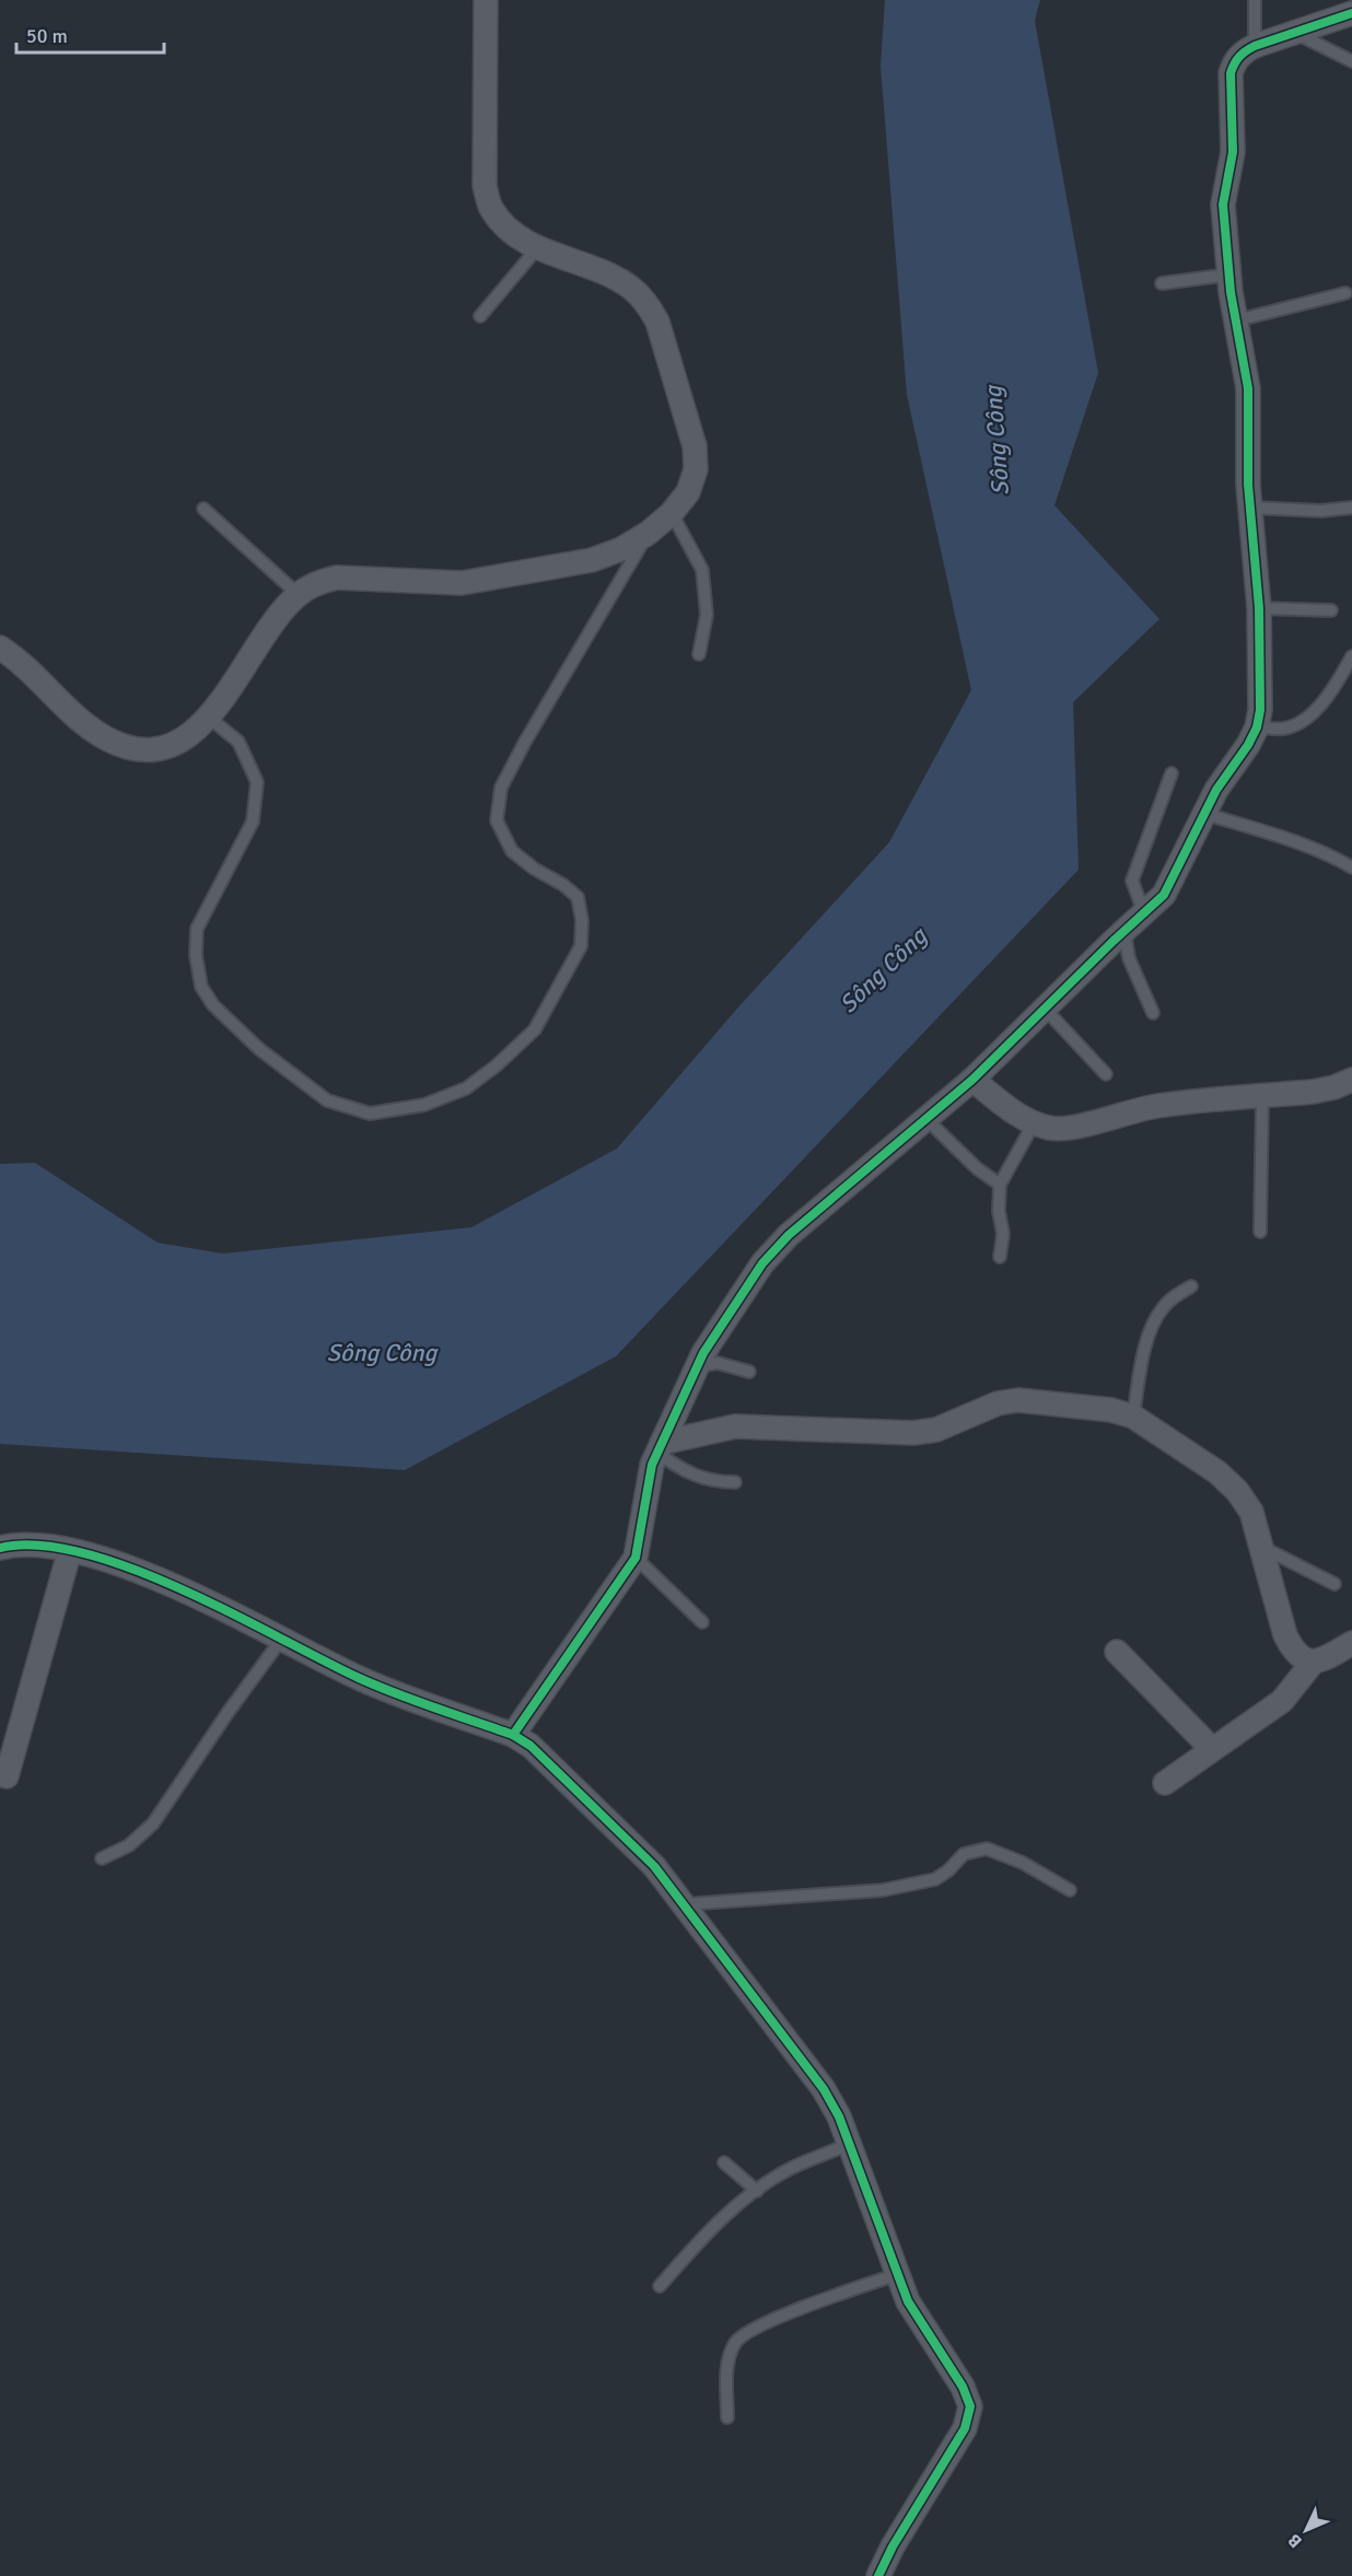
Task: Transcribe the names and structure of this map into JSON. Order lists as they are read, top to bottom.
{
  "water": ["Sông Công"],
  "scale_bar": "50 m",
  "north": "bottom left"
}
